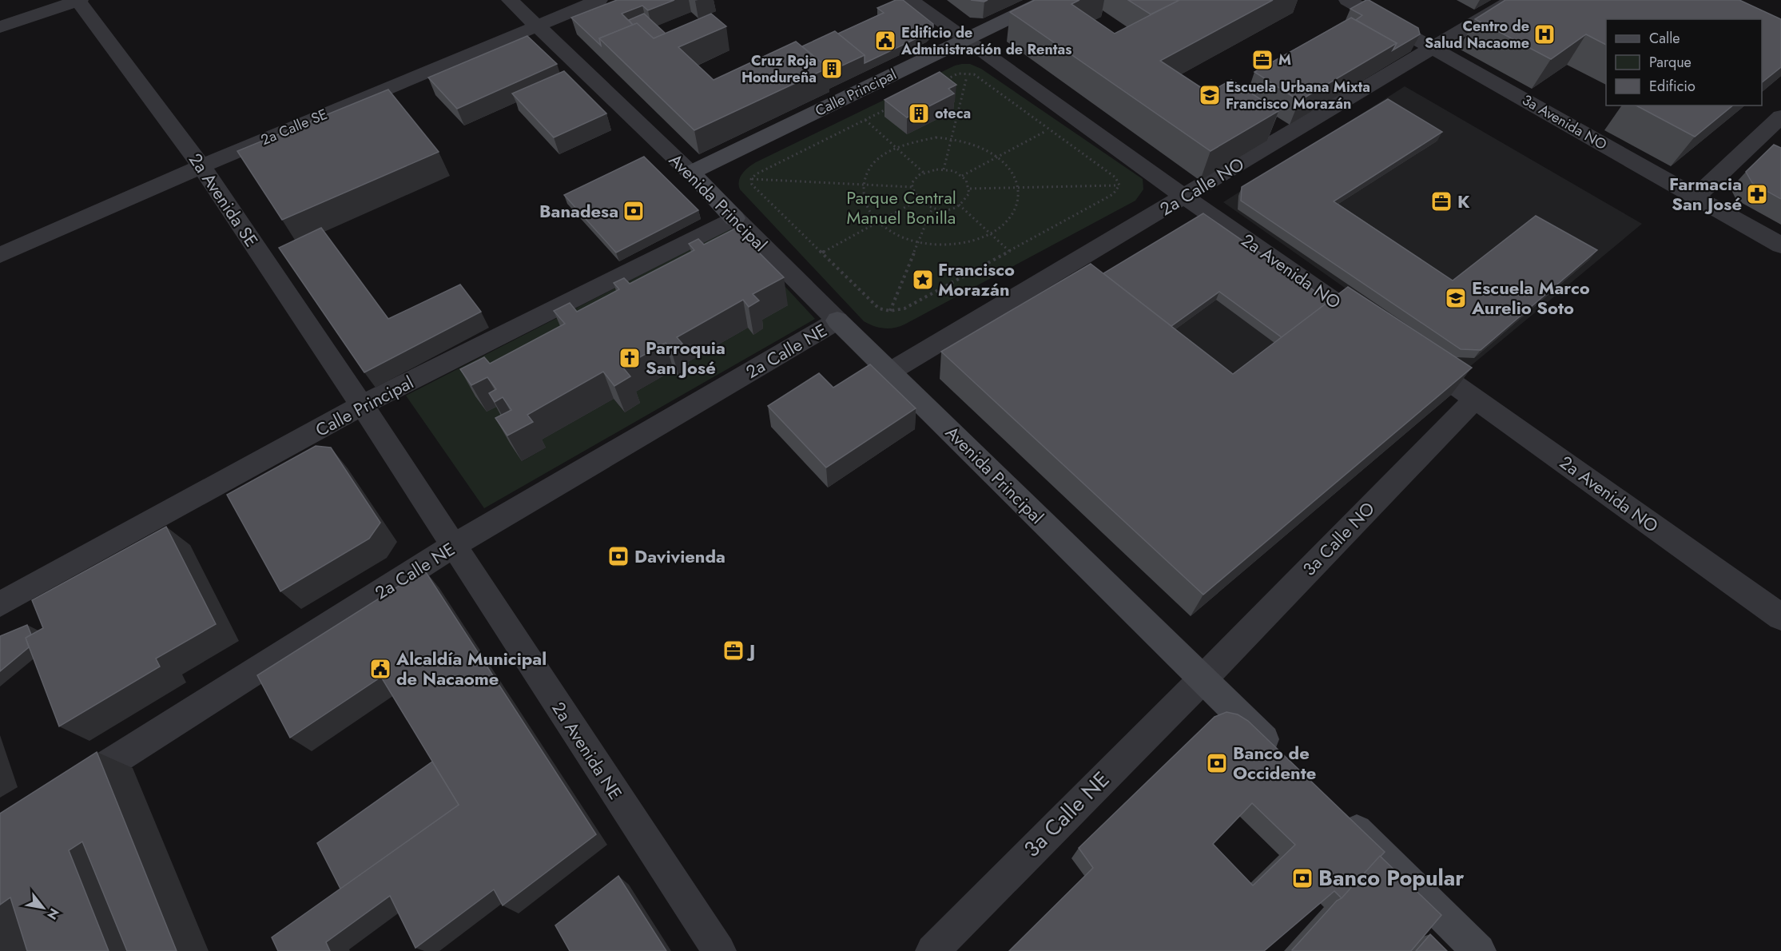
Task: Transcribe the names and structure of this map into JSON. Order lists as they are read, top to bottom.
{
  "streets": {
    "street": [
      "Calle Principal",
      "3a Avenida NO",
      "2a Calle SE",
      "2a Calle NO",
      "2a Avenida SE",
      "Avenida Principal",
      "2a Avenida NO",
      "2a Calle NE",
      "3a Calle NO",
      "2a Avenida NE",
      "3a Calle NE"
    ]
  },
  "crossings": [
    ["Calle Principal", "2a Avenida SE"],
    ["Calle Principal", "Avenida Principal"],
    ["Calle Principal", "2a Avenida NO"],
    ["Calle Principal", "2a Avenida NE"],
    ["3a Avenida NO", "2a Calle NO"],
    ["2a Calle SE", "2a Avenida SE"],
    ["2a Calle SE", "Avenida Principal"],
    ["2a Calle NO", "Avenida Principal"],
    ["2a Calle NO", "2a Avenida NO"],
    ["2a Avenida SE", "2a Avenida NE"],
    ["Avenida Principal", "2a Calle NE"],
    ["Avenida Principal", "3a Calle NO"],
    ["Avenida Principal", "3a Calle NE"],
    ["2a Avenida NO", "3a Calle NO"],
    ["2a Calle NE", "2a Avenida NE"],
    ["3a Calle NO", "3a Calle NE"]
  ],
  "parks": ["Parque Central Manuel Bonilla"],
  "places": {
    "hospital": ["Centro de Salud Nacaome"],
    "public building": ["Edificio de Administración de Rentas", "Alcaldía Municipal de Nacaome"],
    "office": ["M", "K", "J"],
    "building": ["Cruz Roja Hondureña", "oteca"],
    "school or university": ["Escuela Urbana Mixta Francisco Morazán", "Escuela Marco Aurelio Soto"],
    "pharmacy": ["Farmacia San José"],
    "bank": [
      "Banadesa",
      "Davivienda",
      "Banco de Occidente",
      "Banco Popular"
    ],
    "place": ["Francisco Morazán"],
    "church": ["Parroquia San José"]
  },
  "legend": ["Calle", "Parque", "Edificio"],
  "north": "bottom right"
}
